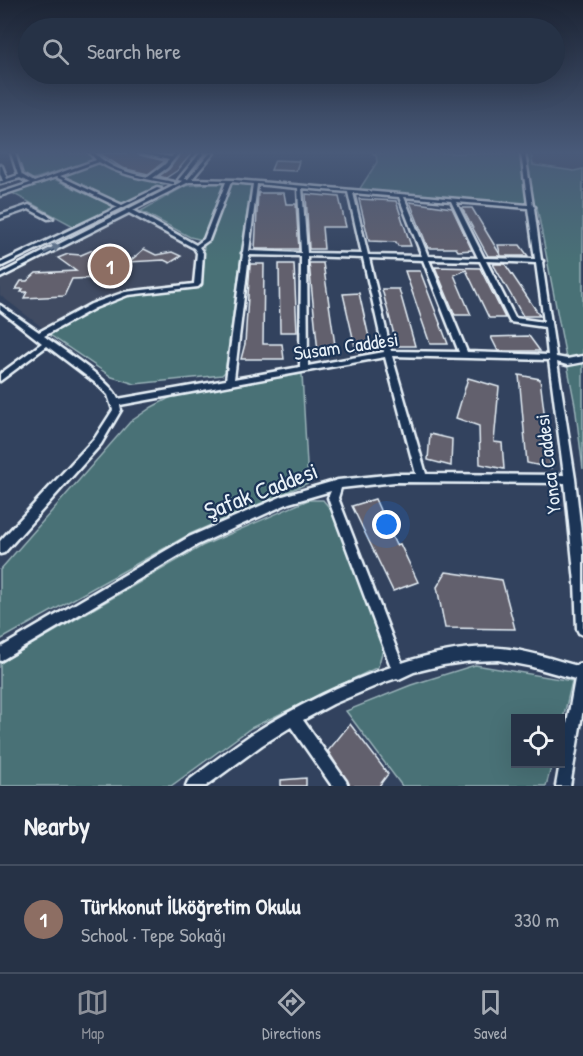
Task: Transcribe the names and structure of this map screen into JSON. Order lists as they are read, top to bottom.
{
  "streets": {
    "street": ["Susam Caddesi", "Yonca Caddesi", "Şafak Caddesi"]
  },
  "crossings": [
    ["Susam Caddesi", "Yonca Caddesi"],
    ["Yonca Caddesi", "Şafak Caddesi"]
  ],
  "page": {
    "search": "Search here",
    "pins": "1",
    "heading": "Nearby",
    "list": [
      {
        "mark": "1",
        "name": "Türkkonut İlköğretim Okulu",
        "note": "School · Tepe Sokağı",
        "value": "330 m"
      }
    ],
    "nav": ["Map", "Directions", "Saved"]
  }
}
